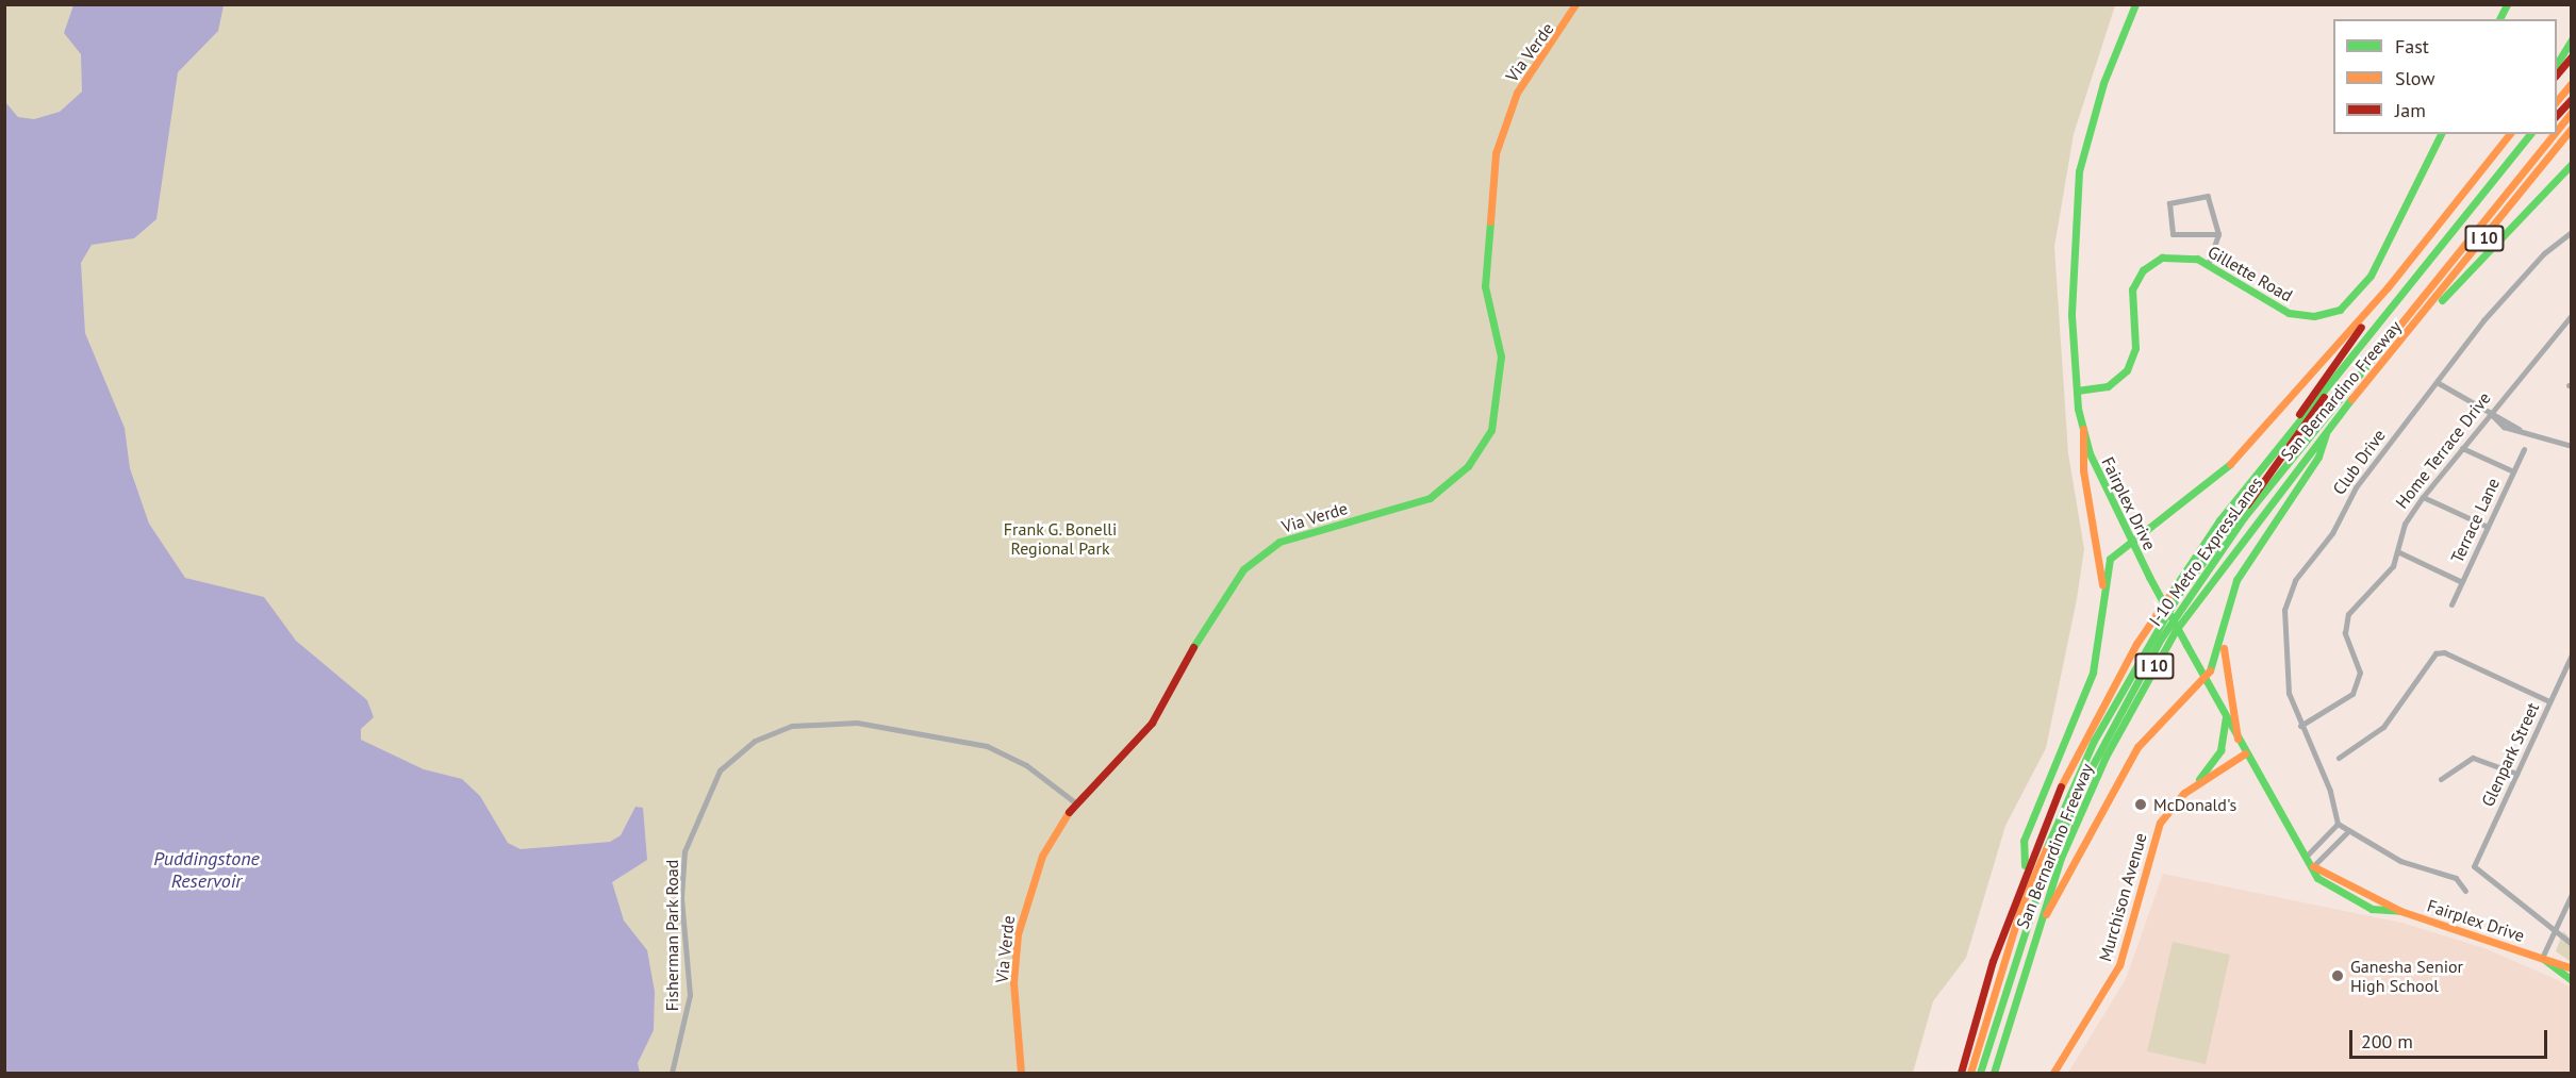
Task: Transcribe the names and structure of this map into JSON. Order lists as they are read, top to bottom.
{
  "streets": {
    "main road": [
      "Via Verde",
      "I 10",
      "Gillette Road",
      "San Bernardino Freeway",
      "Fairplex Drive",
      "I-10 Metro ExpressLanes",
      "Murchison Avenue"
    ],
    "street": [
      "Home Terrace Drive",
      "Club Drive",
      "Terrace Lane",
      "Glenpark Street",
      "Fisherman Park Road"
    ]
  },
  "crossings": [
    ["Via Verde", "Fisherman Park Road"],
    ["Gillette Road", "Fairplex Drive"],
    ["San Bernardino Freeway", "I-10 Metro ExpressLanes"],
    ["Home Terrace Drive", "Club Drive"],
    ["Fairplex Drive", "Murchison Avenue"]
  ],
  "water": ["Puddingstone Reservoir"],
  "parks": ["Frank G. Bonelli Regional Park"],
  "places": ["McDonald's", "Ganesha Senior High School"],
  "legend": ["Fast", "Slow", "Jam"],
  "scale_bar": "200 m"
}
